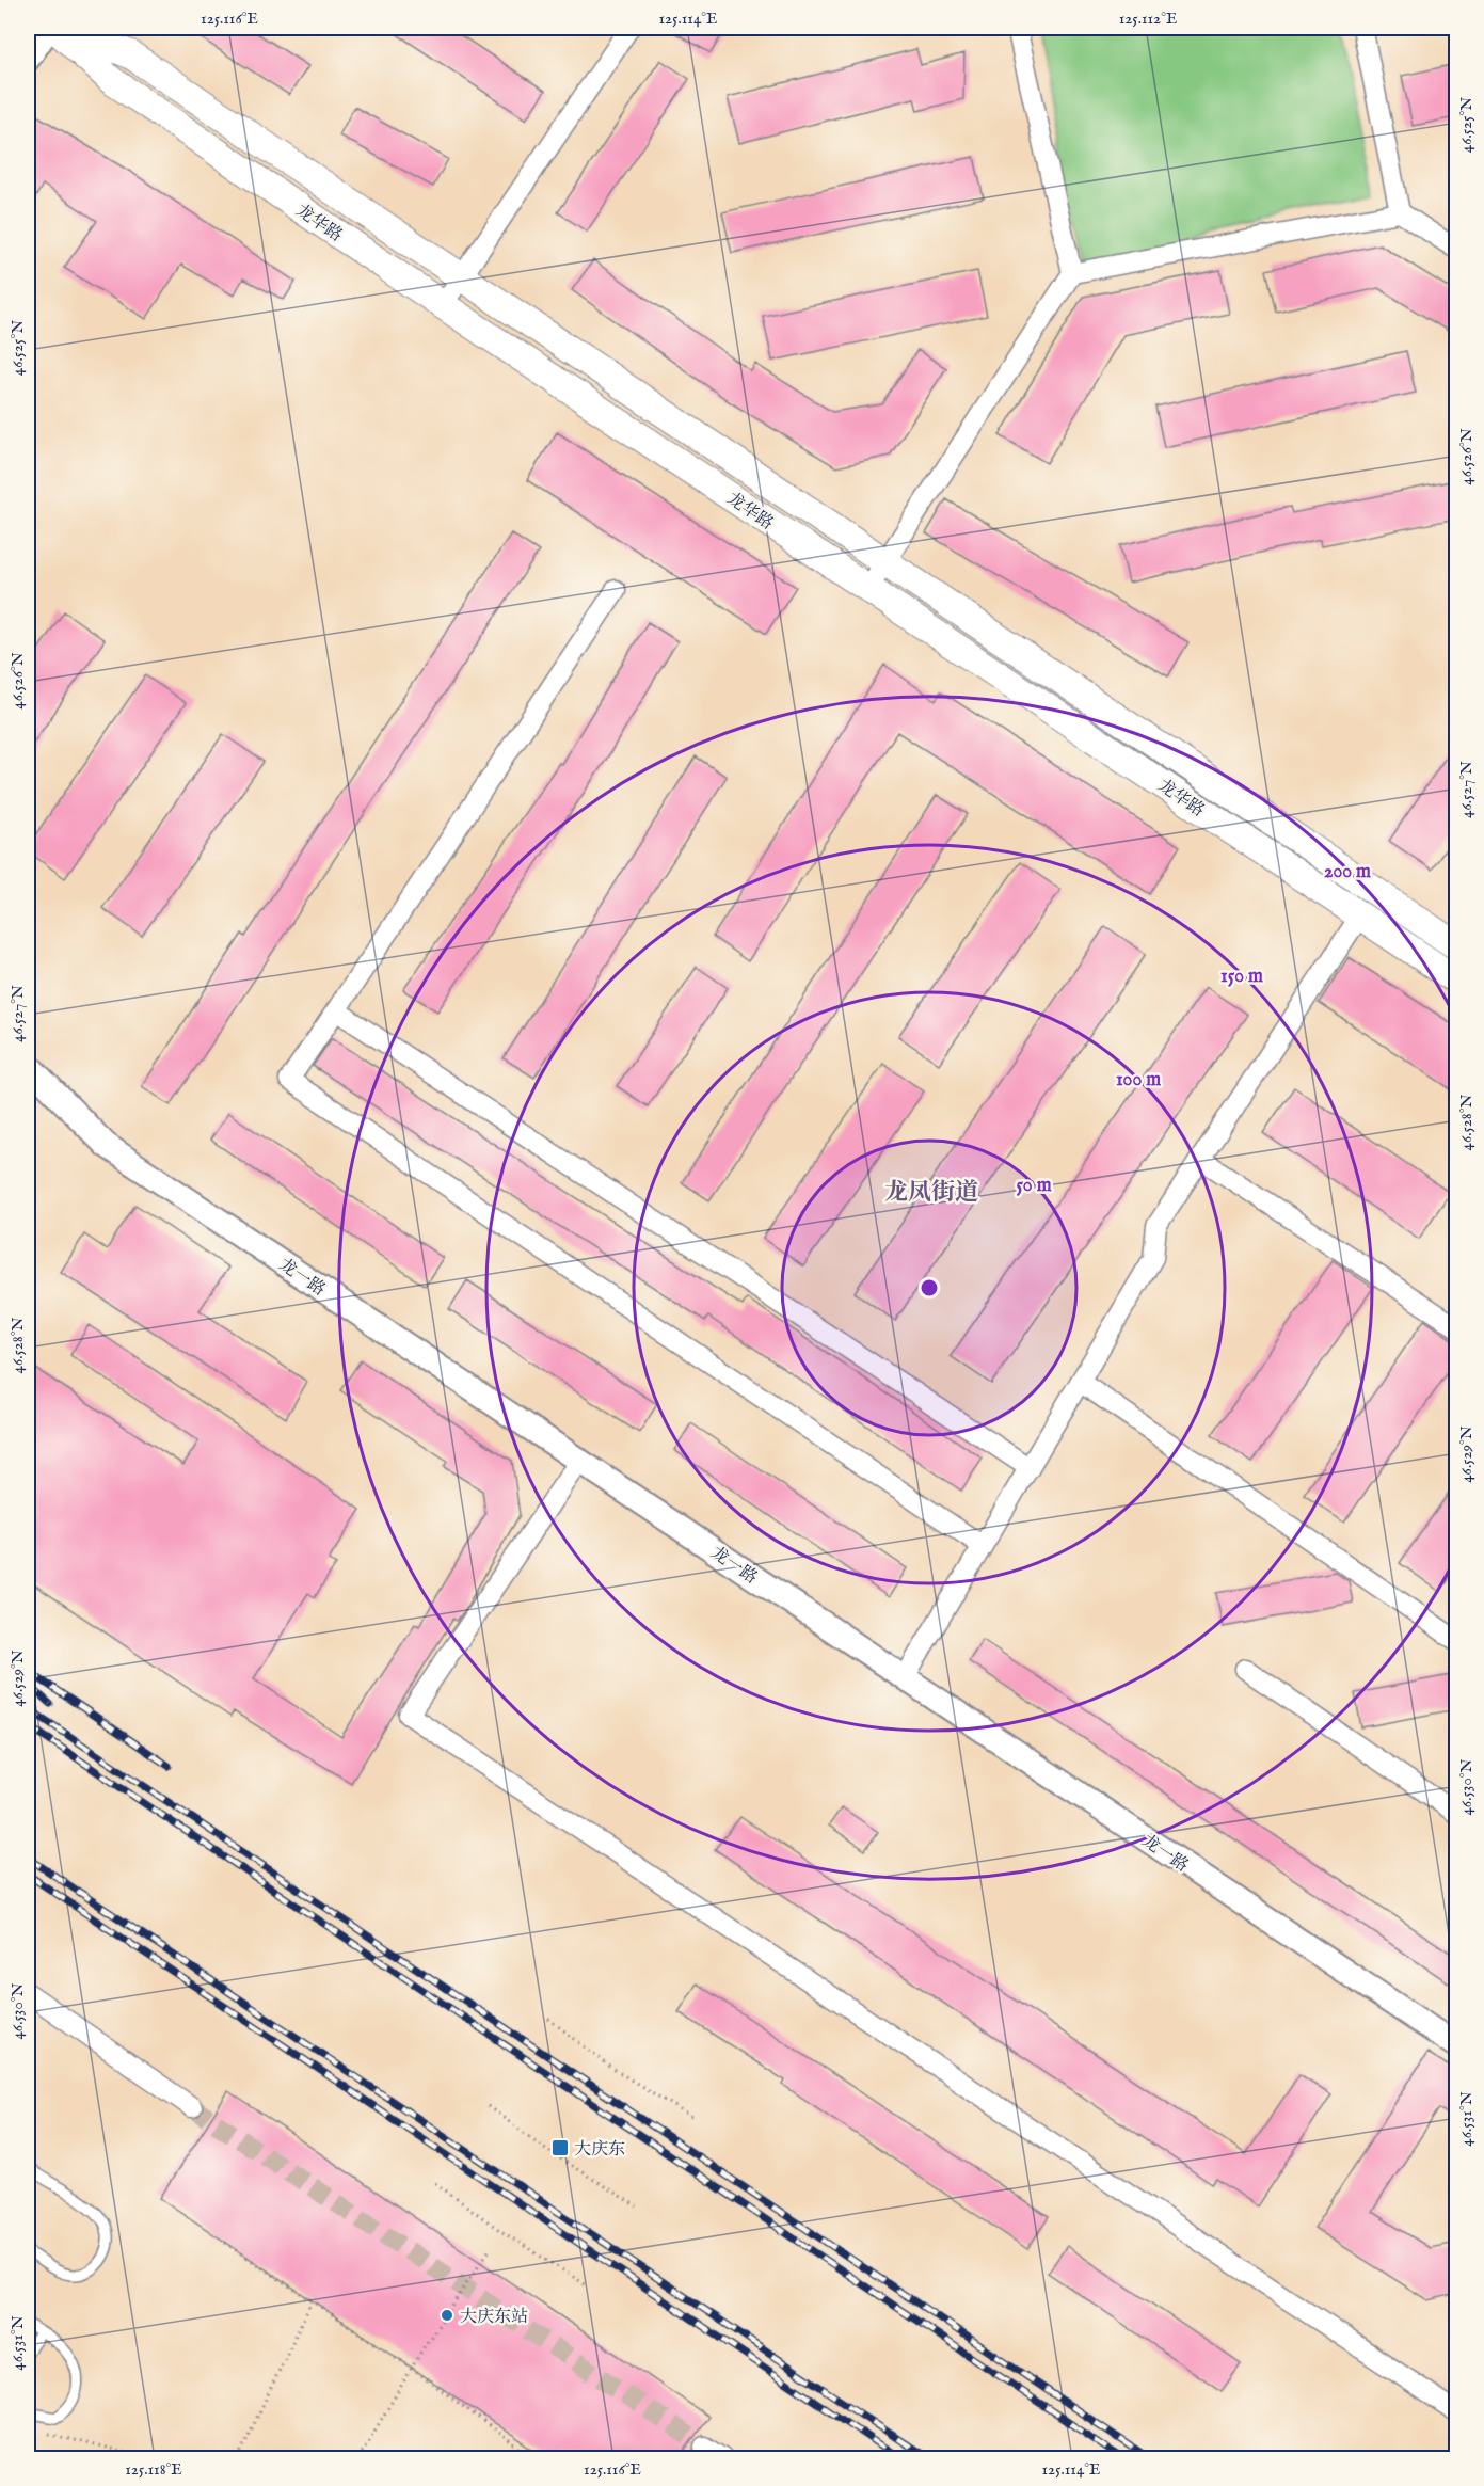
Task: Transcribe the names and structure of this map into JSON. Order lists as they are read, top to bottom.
{
  "streets": {
    "main road": ["龙华路"],
    "street": ["龙一路"]
  },
  "districts": ["龙凤街道"],
  "places": {
    "transit": ["大庆东"],
    "other": ["大庆东站"]
  },
  "coordinates": [
    "125.116°E",
    "125.114°E",
    "125.112°E",
    "46.525°N",
    "46.526°N",
    "46.527°N",
    "46.528°N",
    "46.529°N",
    "46.530°N",
    "46.531°N",
    "125.118°E"
  ],
  "rings": [
    "200 m",
    "150 m",
    "100 m",
    "50 m"
  ]
}
